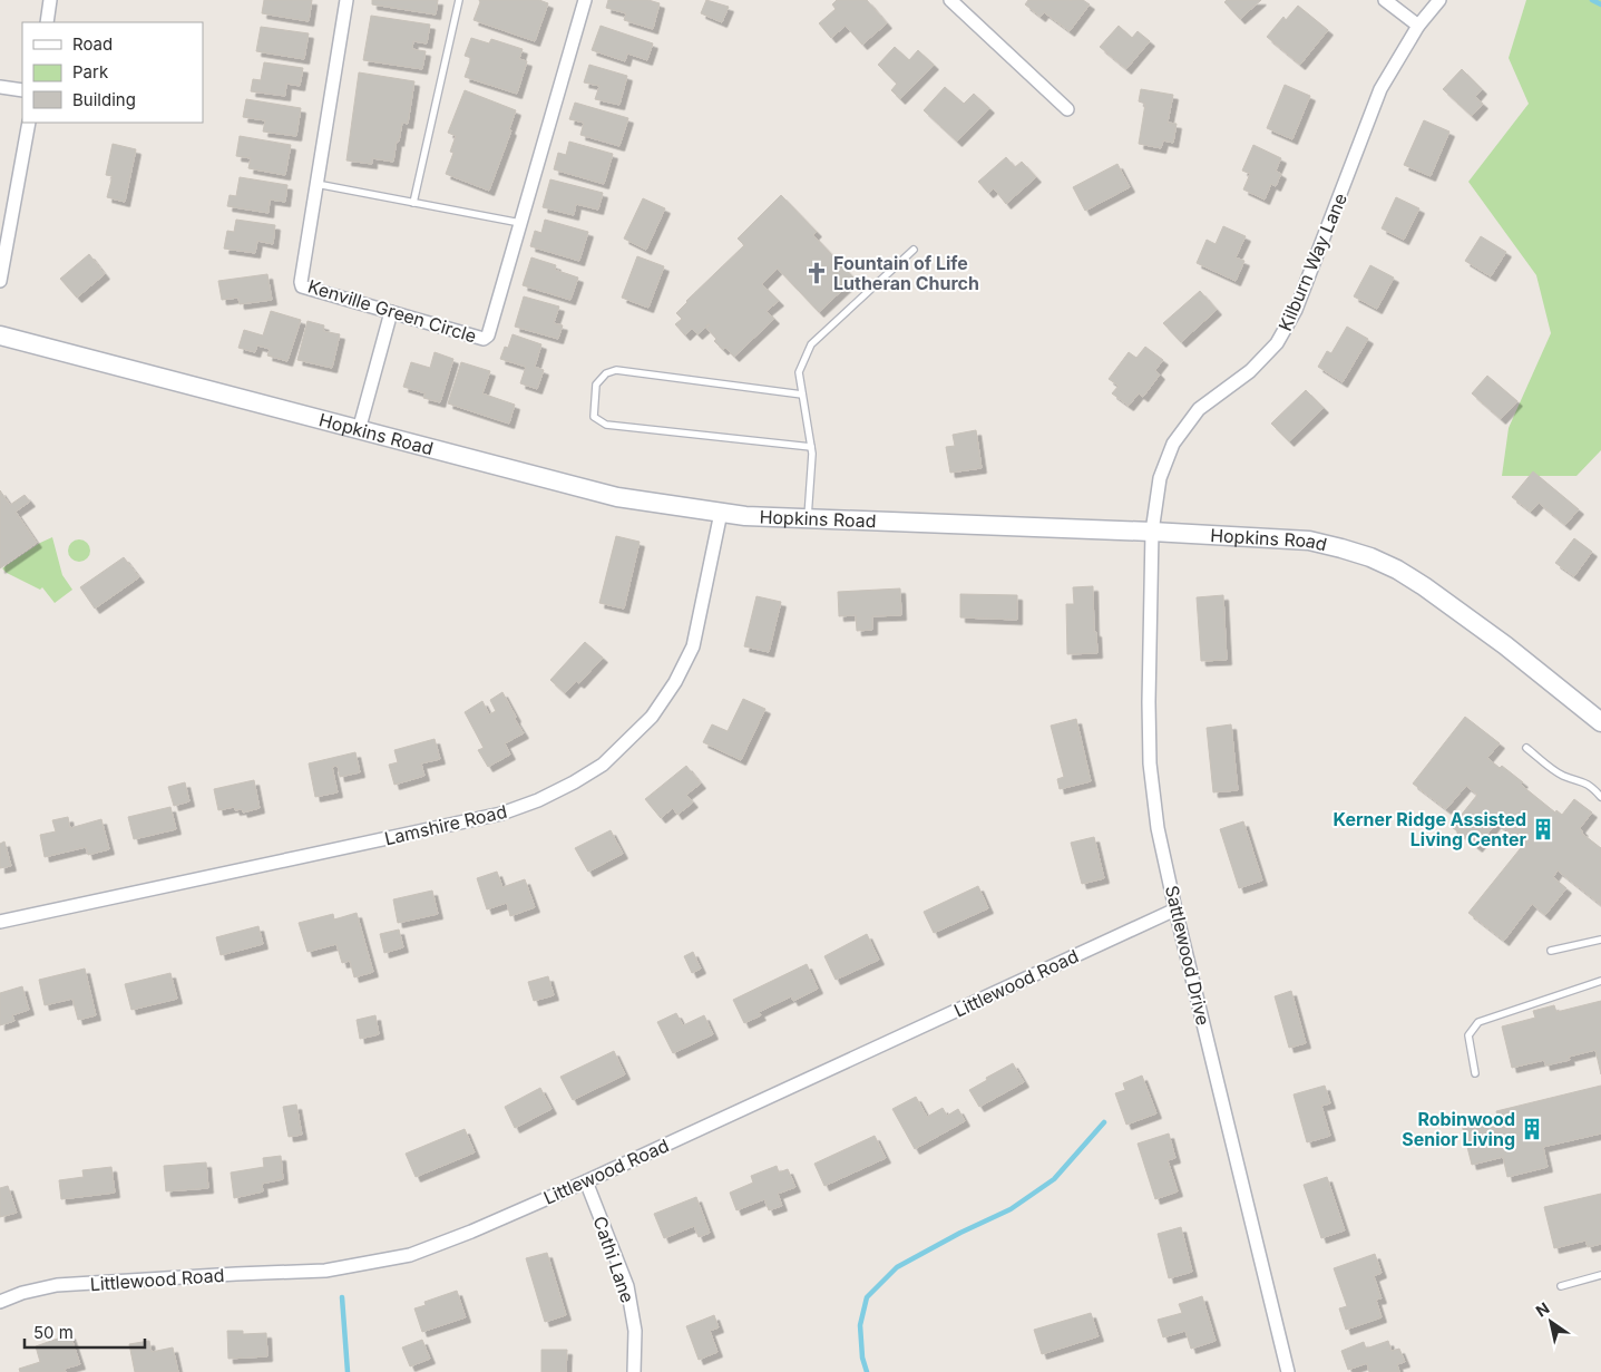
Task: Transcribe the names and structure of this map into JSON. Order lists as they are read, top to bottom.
{
  "streets": {
    "main road": ["Hopkins Road"],
    "street": [
      "Kilburn Way Lane",
      "Kenville Green Circle",
      "Lamshire Road",
      "Sattlewood Drive",
      "Littlewood Road",
      "Cathi Lane"
    ]
  },
  "crossings": [
    ["Kilburn Way Lane", "Hopkins Road"],
    ["Kilburn Way Lane", "Sattlewood Drive"],
    ["Hopkins Road", "Lamshire Road"],
    ["Hopkins Road", "Sattlewood Drive"],
    ["Sattlewood Drive", "Littlewood Road"],
    ["Littlewood Road", "Cathi Lane"]
  ],
  "places": {
    "church": ["Fountain of Life Lutheran Church"],
    "building": ["Kerner Ridge Assisted Living Center", "Robinwood Senior Living"]
  },
  "legend": ["Road", "Park", "Building"],
  "scale_bar": "50 m",
  "north": "top left"
}
